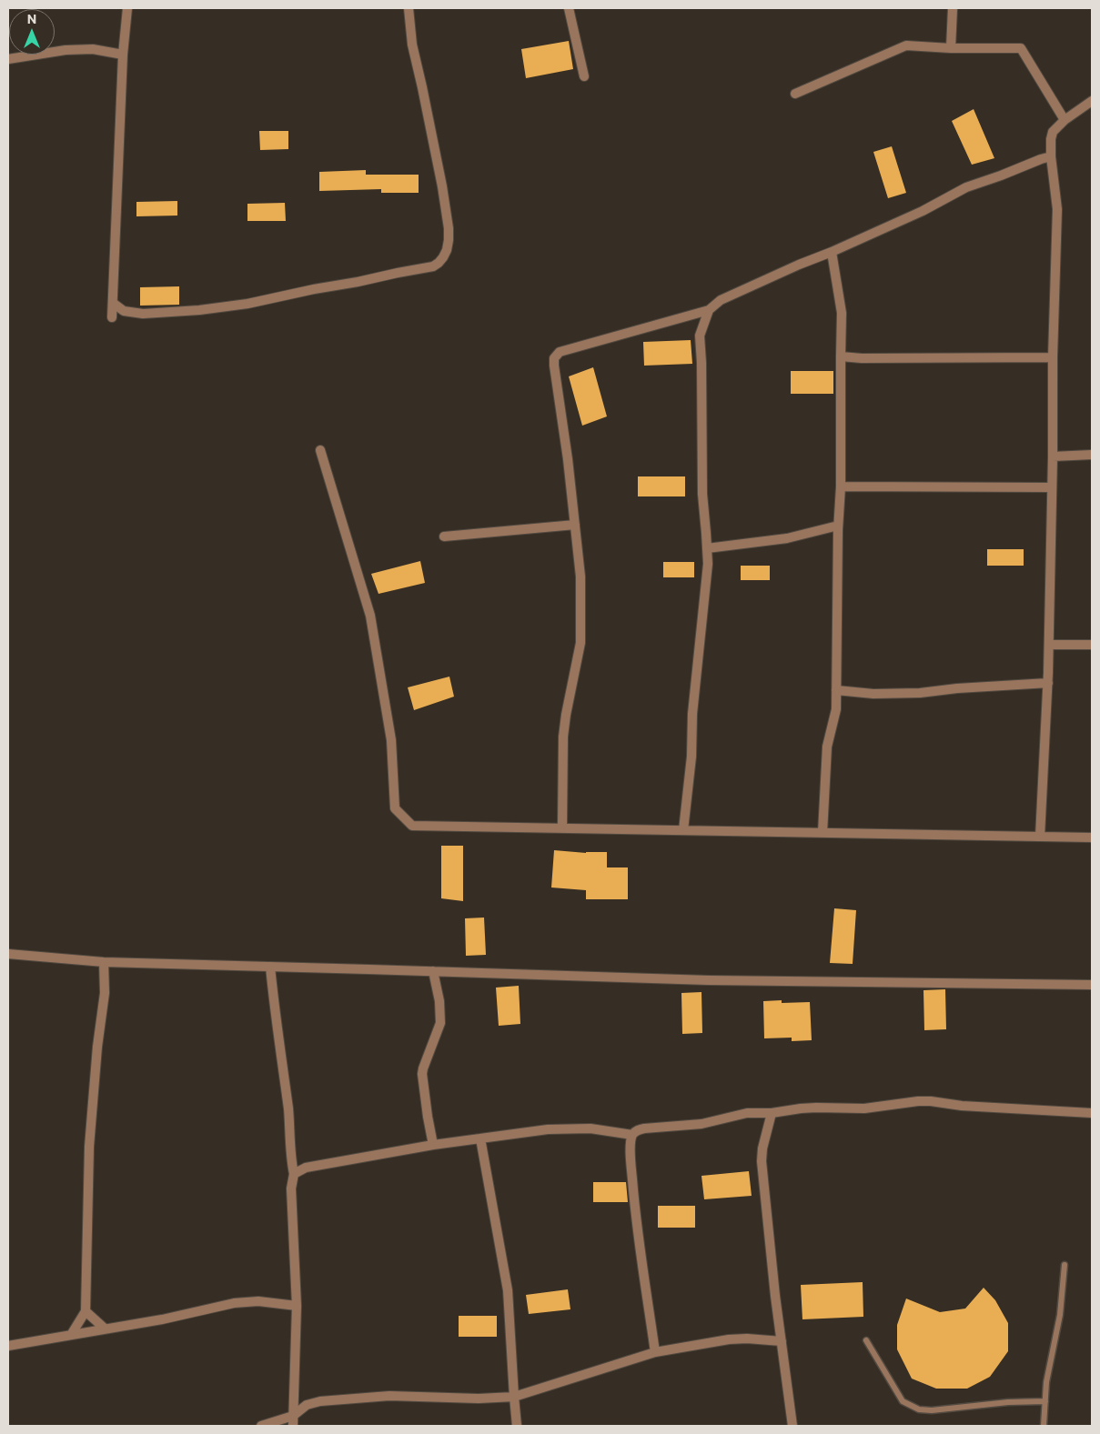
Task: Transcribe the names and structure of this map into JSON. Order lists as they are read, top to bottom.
{
  "north": "top"
}
